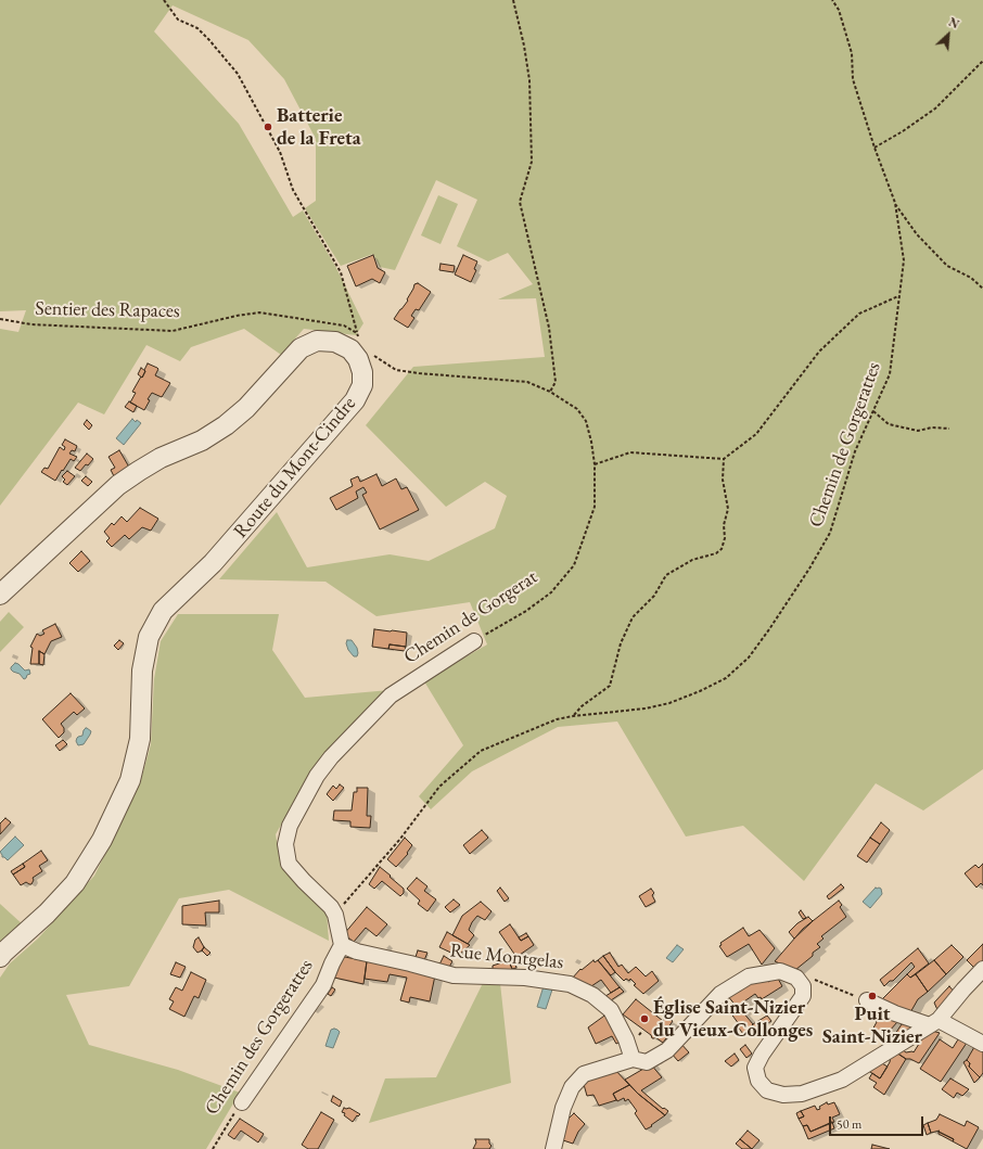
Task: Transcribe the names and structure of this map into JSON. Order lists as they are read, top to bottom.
{
  "streets": {
    "street": [
      "Route du Mont-Cindre",
      "Chemin de Gorgerat",
      "Rue Montgelas",
      "Chemin des Gorgerattes"
    ],
    "path": ["Sentier des Rapaces", "Chemin de Gorgerattes"]
  },
  "crossings": [
    ["Rue Montgelas", "Chemin des Gorgerattes"]
  ],
  "places": ["Batterie de la Freta", "Puit Saint-Nizier", "Église Saint-Nizier du Vieux-Collonges"],
  "scale_bar": "50 m",
  "north": "top right"
}
